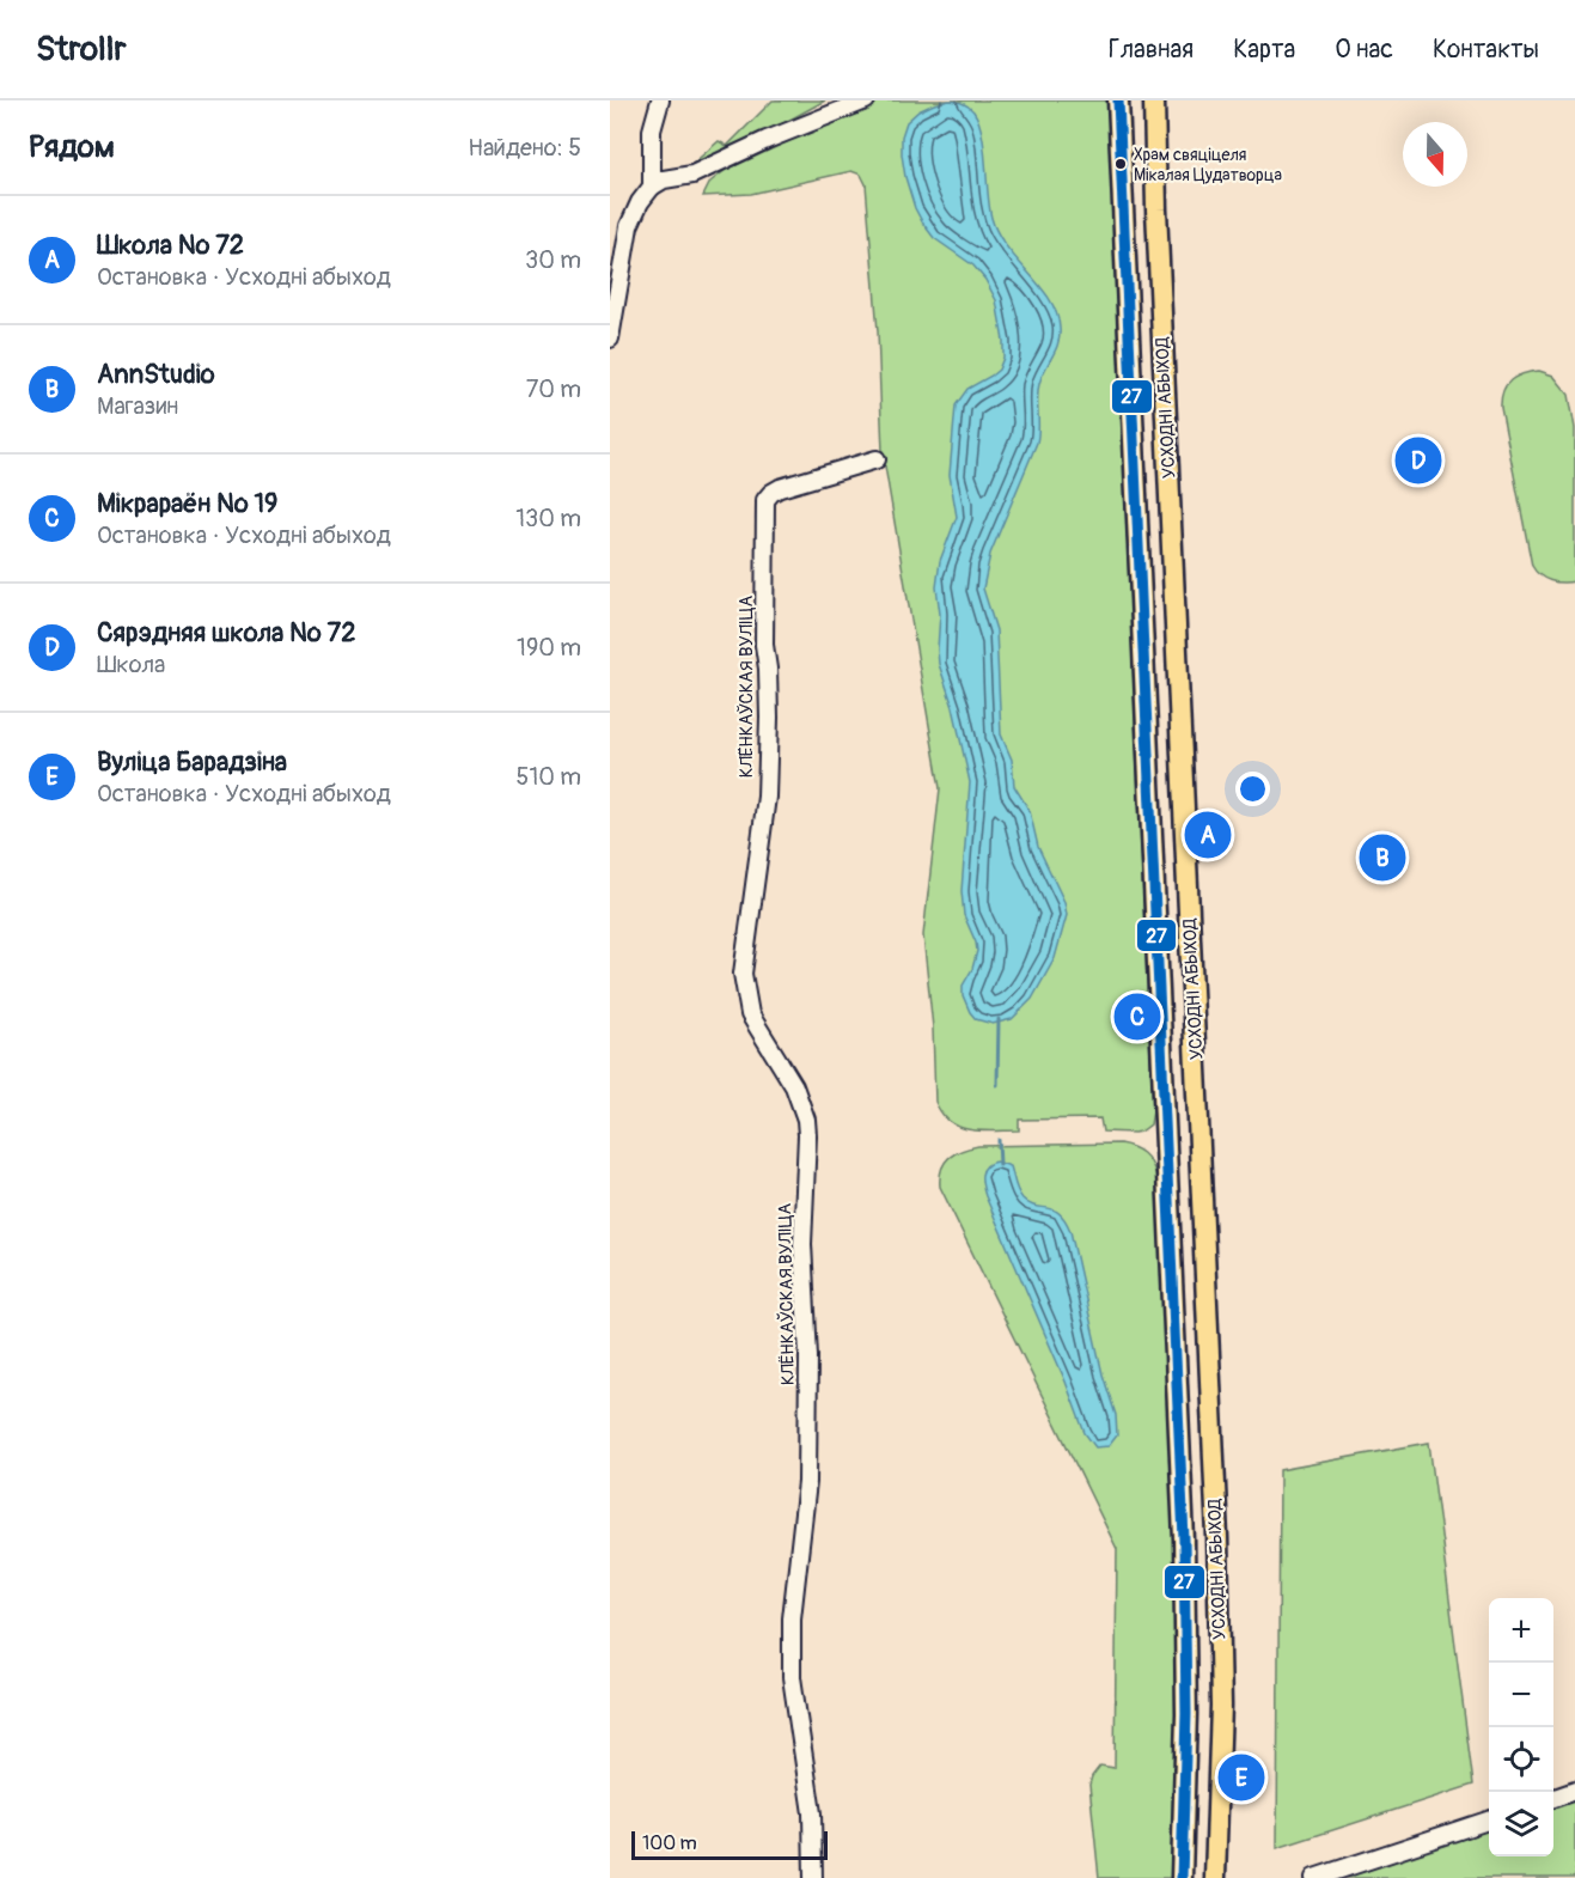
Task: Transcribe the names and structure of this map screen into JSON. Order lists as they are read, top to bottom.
{
  "streets": {
    "main road": ["УСХОДНІ АБЫХОД"],
    "street": ["КЛЁНКАЎСКАЯ ВУЛІЦА"]
  },
  "places": ["Храм свяціцеля Мікалая Цудатворца"],
  "lines": ["transit line 27"],
  "scale_bar": "100 m",
  "north": "bottom",
  "page": {
    "header": "Strollr",
    "nav": [
      "Главная",
      "Карта",
      "О нас",
      "Контакты"
    ],
    "heading": ["Рядом", "Найдено: 5"],
    "list": [
      {
        "mark": "A",
        "name": "Школа № 72",
        "note": "Остановка · Усходні абыход",
        "value": "30 m"
      },
      {
        "mark": "B",
        "name": "AnnStudio",
        "note": "Магазин",
        "value": "70 m"
      },
      {
        "mark": "C",
        "name": "Мікрараён № 19",
        "note": "Остановка · Усходні абыход",
        "value": "130 m"
      },
      {
        "mark": "D",
        "name": "Сярэдняя школа № 72",
        "note": "Школа",
        "value": "190 m"
      },
      {
        "mark": "E",
        "name": "Вуліца Барадзіна",
        "note": "Остановка · Усходні абыход",
        "value": "510 m"
      }
    ],
    "pins": [
      "D",
      "A",
      "B",
      "C",
      "E"
    ],
    "map_buttons": ["+", "−"],
    "scale": "100 m"
  }
}
